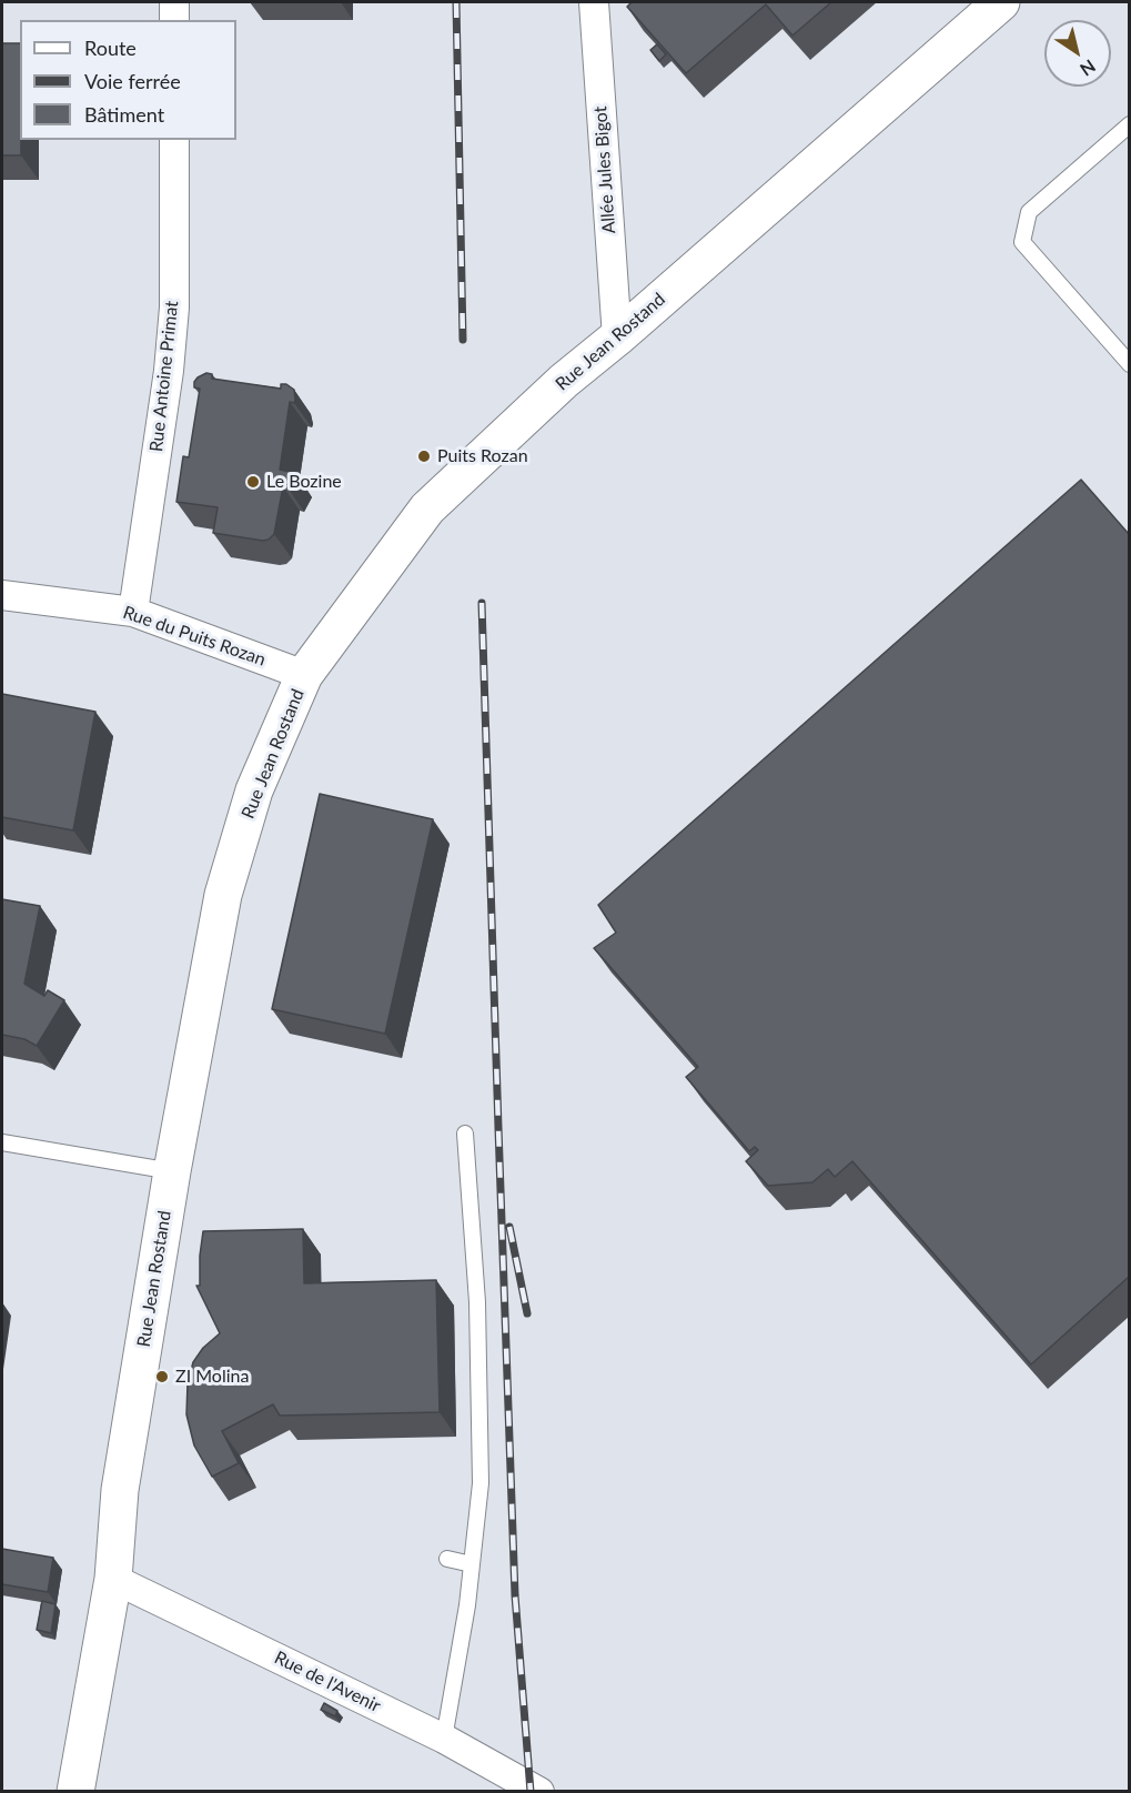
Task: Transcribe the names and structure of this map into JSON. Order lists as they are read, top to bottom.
{
  "streets": {
    "main road": ["Rue Jean Rostand"],
    "street": [
      "Allée Jules Bigot",
      "Rue Antoine Primat",
      "Rue du Puits Rozan",
      "Rue de l'Avenir"
    ]
  },
  "crossings": [
    ["Allée Jules Bigot", "Rue Jean Rostand"],
    ["Rue Jean Rostand", "Rue du Puits Rozan"],
    ["Rue Jean Rostand", "Rue de l'Avenir"],
    ["Rue Antoine Primat", "Rue du Puits Rozan"]
  ],
  "places": ["Puits Rozan", "Le Bozine", "ZI Molina"],
  "legend": ["Route", "Voie ferrée", "Bâtiment"],
  "north": "bottom right"
}
